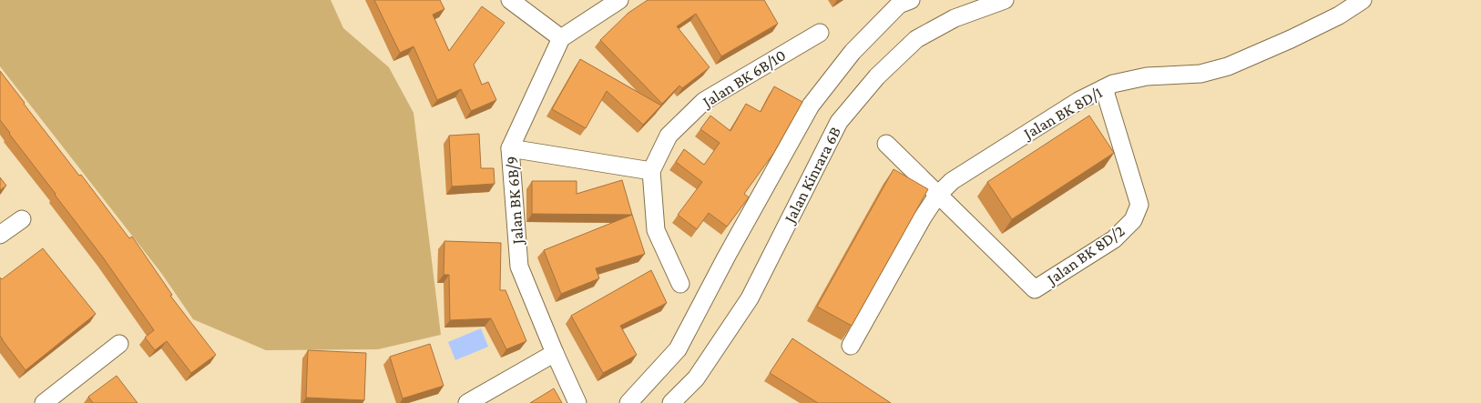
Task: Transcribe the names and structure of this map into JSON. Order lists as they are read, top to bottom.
{
  "streets": {
    "street": [
      "Jalan BK 6B/10",
      "Jalan BK 8D/1",
      "Jalan Kinrara 6B",
      "Jalan BK 6B/9",
      "Jalan BK 8D/2"
    ]
  },
  "crossings": [
    ["Jalan BK 8D/1", "Jalan BK 8D/2"]
  ]
}
